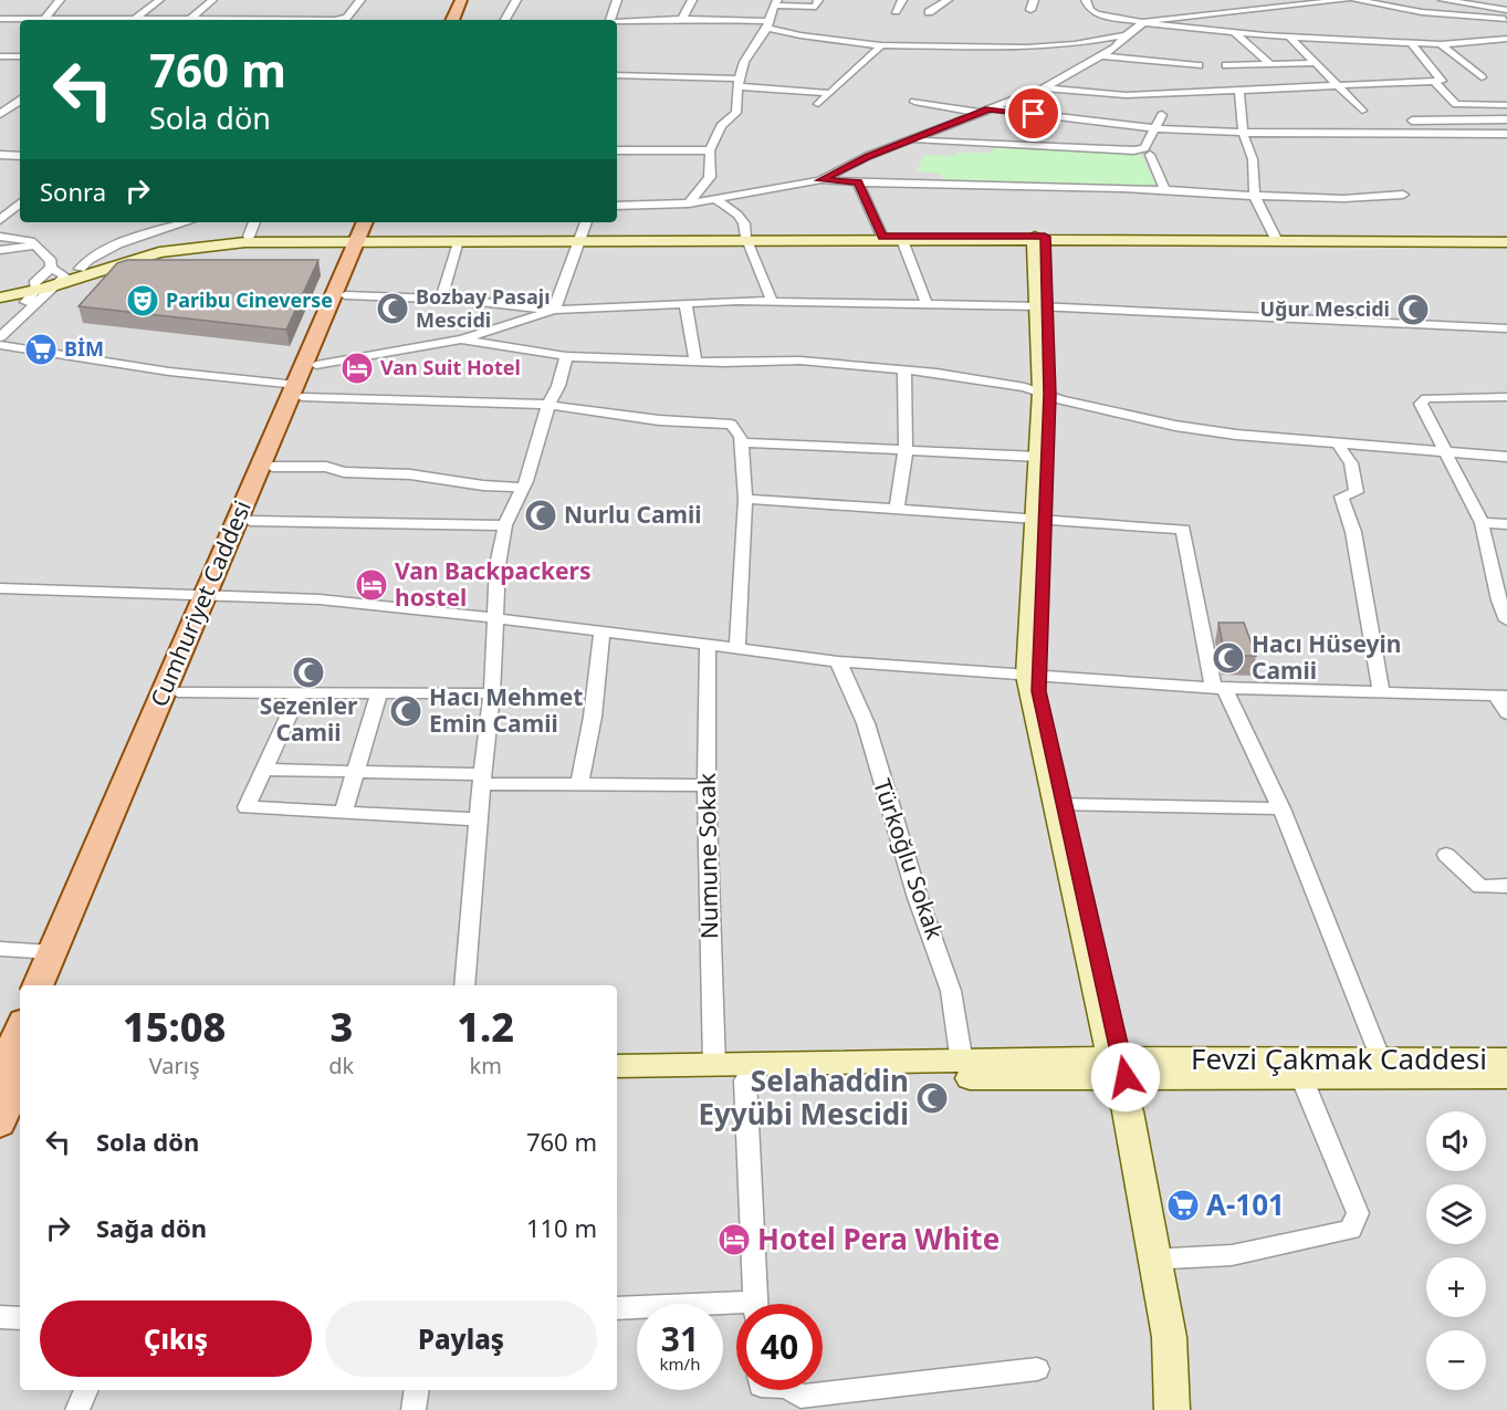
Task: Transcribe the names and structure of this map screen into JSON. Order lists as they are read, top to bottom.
{
  "streets": {
    "main road": ["Cumhuriyet Caddesi"],
    "street": ["Numune Sokak", "Türkoğlu Sokak", "Fevzi Çakmak Caddesi"]
  },
  "crossings": [
    ["Numune Sokak", "Fevzi Çakmak Caddesi"],
    ["Türkoğlu Sokak", "Fevzi Çakmak Caddesi"]
  ],
  "places": {
    "theatre": ["Paribu Cineverse"],
    "mosque": [
      "Bozbay Pasajı Mescidi",
      "Uğur Mescidi",
      "Nurlu Camii",
      "Hacı Hüseyin Camii",
      "Sezenler Camii",
      "Hacı Mehmet Emin Camii",
      "Selahaddin Eyyübi Mescidi"
    ],
    "supermarket": ["BİM", "A-101"],
    "hotel": ["Van Suit Hotel", "Van Backpackers hostel", "Hotel Pera White"]
  },
  "page": {
    "turn": ["760 m", "Sola dön"],
    "then": "Sonra",
    "eta": [
      "15:08",
      "Varış",
      "3",
      "dk",
      "1.2",
      "km"
    ],
    "list": [
      {
        "name": "Sola dön",
        "value": "760 m"
      },
      {
        "name": "Sağa dön",
        "value": "110 m"
      }
    ],
    "map_buttons": ["+", "−"],
    "buttons": ["Çıkış", "Paylaş"],
    "speed": "31 km/h",
    "limit": "40"
  }
}
